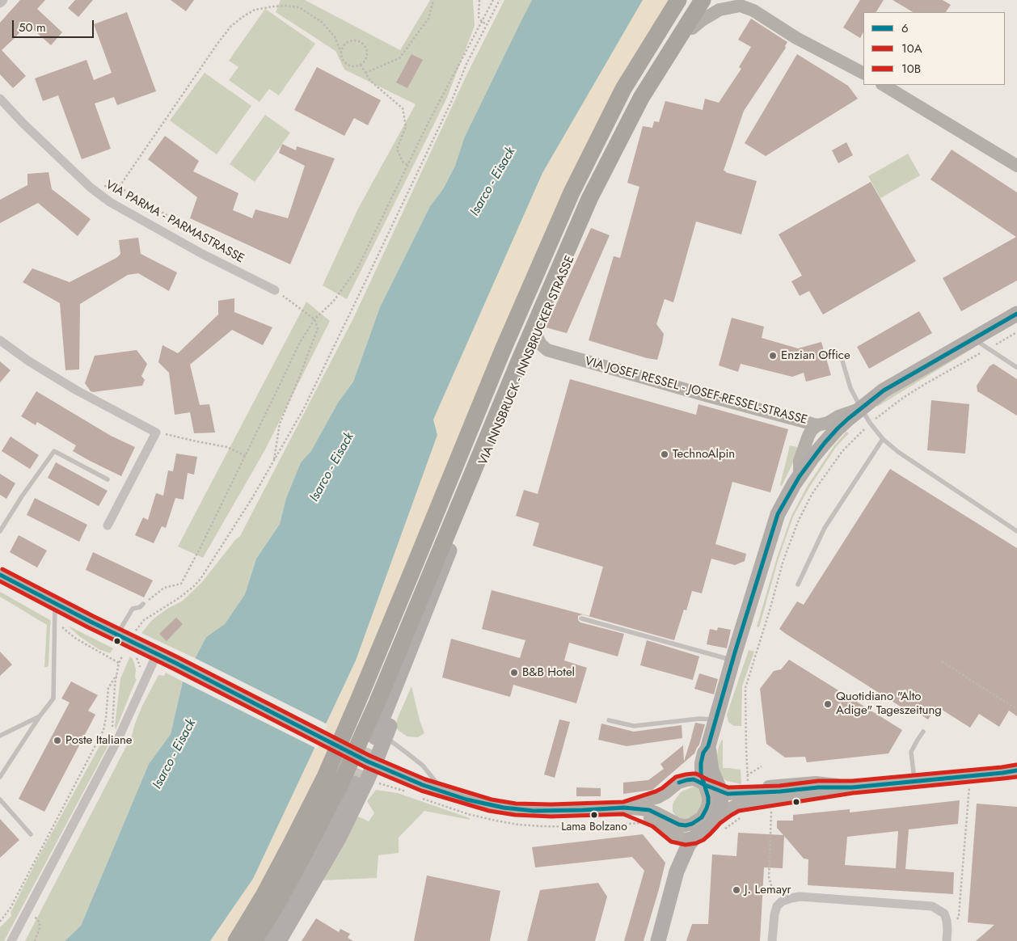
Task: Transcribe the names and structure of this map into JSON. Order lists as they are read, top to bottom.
{
  "streets": {
    "main road": ["VIA INNSBRUCK - INNSBRUCKER STRASSE", "VIA JOSEF RESSEL - JOSEF-RESSEL-STRASSE"],
    "street": ["VIA PARMA - PARMASTRASSE"]
  },
  "crossings": [
    ["VIA INNSBRUCK - INNSBRUCKER STRASSE", "VIA JOSEF RESSEL - JOSEF-RESSEL-STRASSE"]
  ],
  "water": ["Isarco - Eisack"],
  "places": [
    "Enzian Office",
    "TechnoAlpin",
    "B&B Hotel",
    "Quotidiano \"Alto Adige\" Tageszeitung",
    "Poste Italiane",
    "Lama Bolzano",
    "J. Lemayr"
  ],
  "lines": ["transit line 6", "transit line 10B", "transit line 10A"],
  "legend": ["6", "10A", "10B"],
  "scale_bar": "50 m"
}
